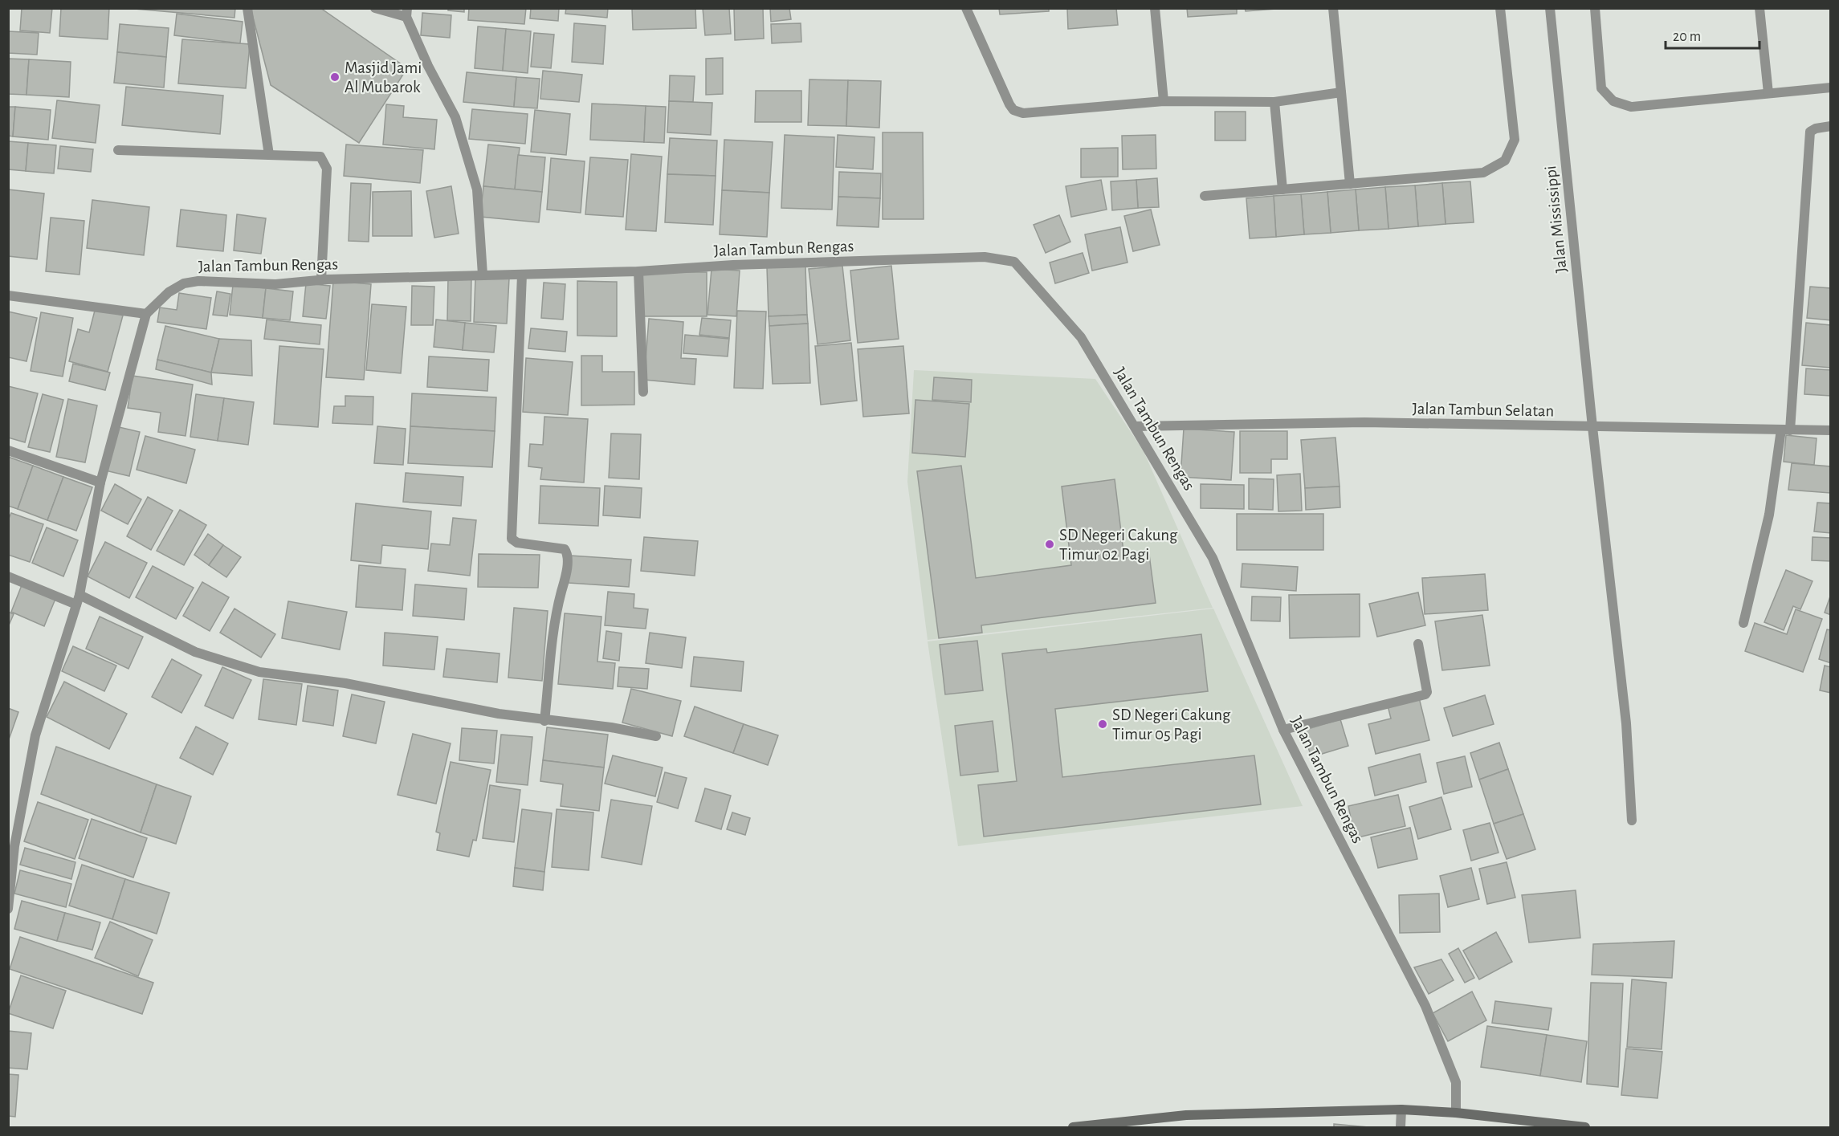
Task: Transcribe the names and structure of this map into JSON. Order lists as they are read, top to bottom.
{
  "streets": {
    "street": ["Jalan Mississippi", "Jalan Tambun Rengas", "Jalan Tambun Selatan"]
  },
  "crossings": [
    ["Jalan Mississippi", "Jalan Tambun Selatan"],
    ["Jalan Tambun Rengas", "Jalan Tambun Selatan"]
  ],
  "places": ["Masjid Jami Al Mubarok", "SD Negeri Cakung Timur 02 Pagi", "SD Negeri Cakung Timur 05 Pagi"],
  "scale_bar": "20 m"
}
